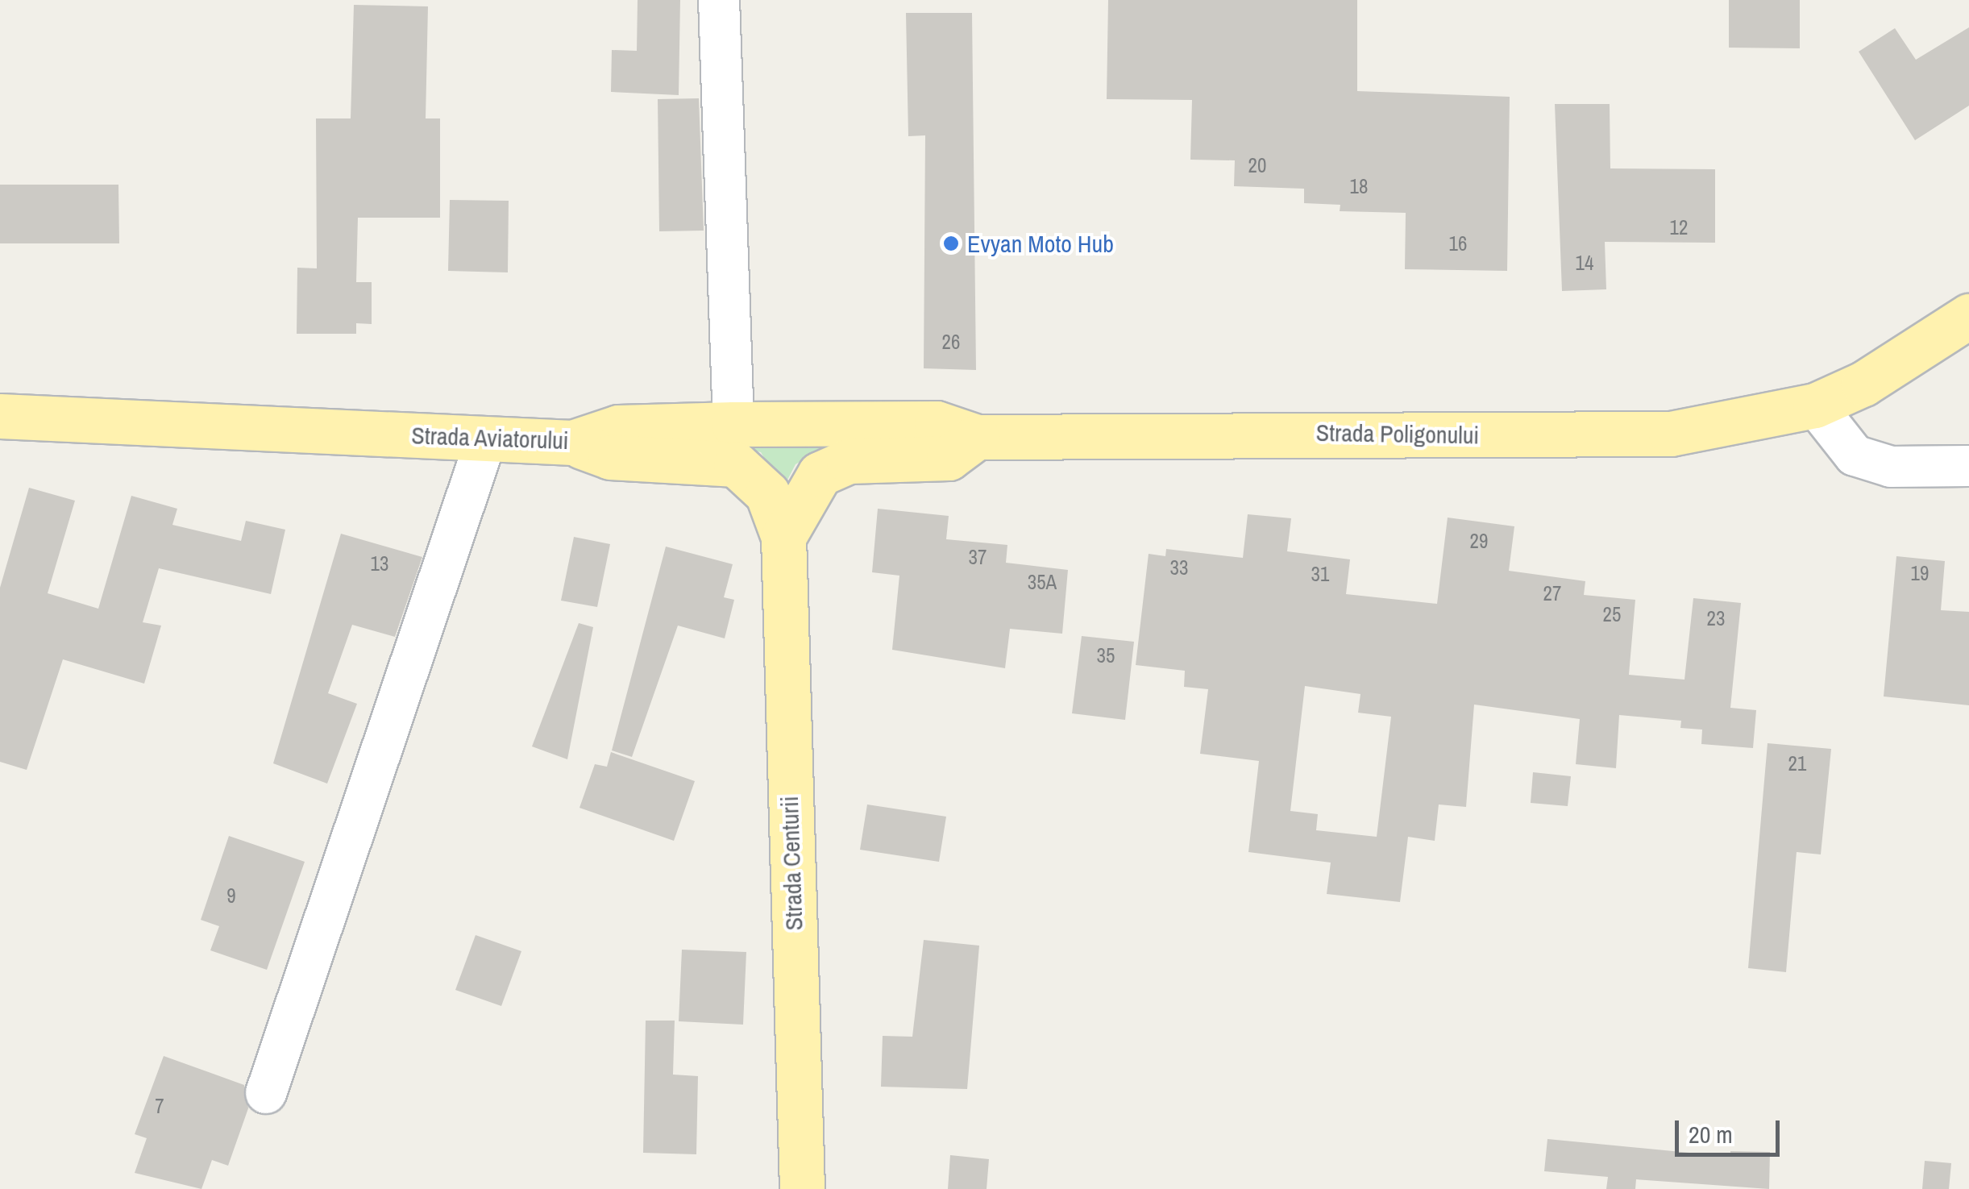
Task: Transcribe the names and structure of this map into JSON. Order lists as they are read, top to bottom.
{
  "streets": {
    "main road": ["Strada Poligonului", "Strada Aviatorului", "Strada Centurii"]
  },
  "crossings": [
    ["Strada Poligonului", "Strada Aviatorului"],
    ["Strada Aviatorului", "Strada Centurii"]
  ],
  "places": ["Evyan Moto Hub"],
  "house_numbers": [
    "20",
    "18",
    "12",
    "16",
    "14",
    "26",
    "29",
    "37",
    "13",
    "33",
    "19",
    "31",
    "35A",
    "27",
    "25",
    "23",
    "35",
    "21",
    "9",
    "7"
  ],
  "scale_bar": "20 m"
}
